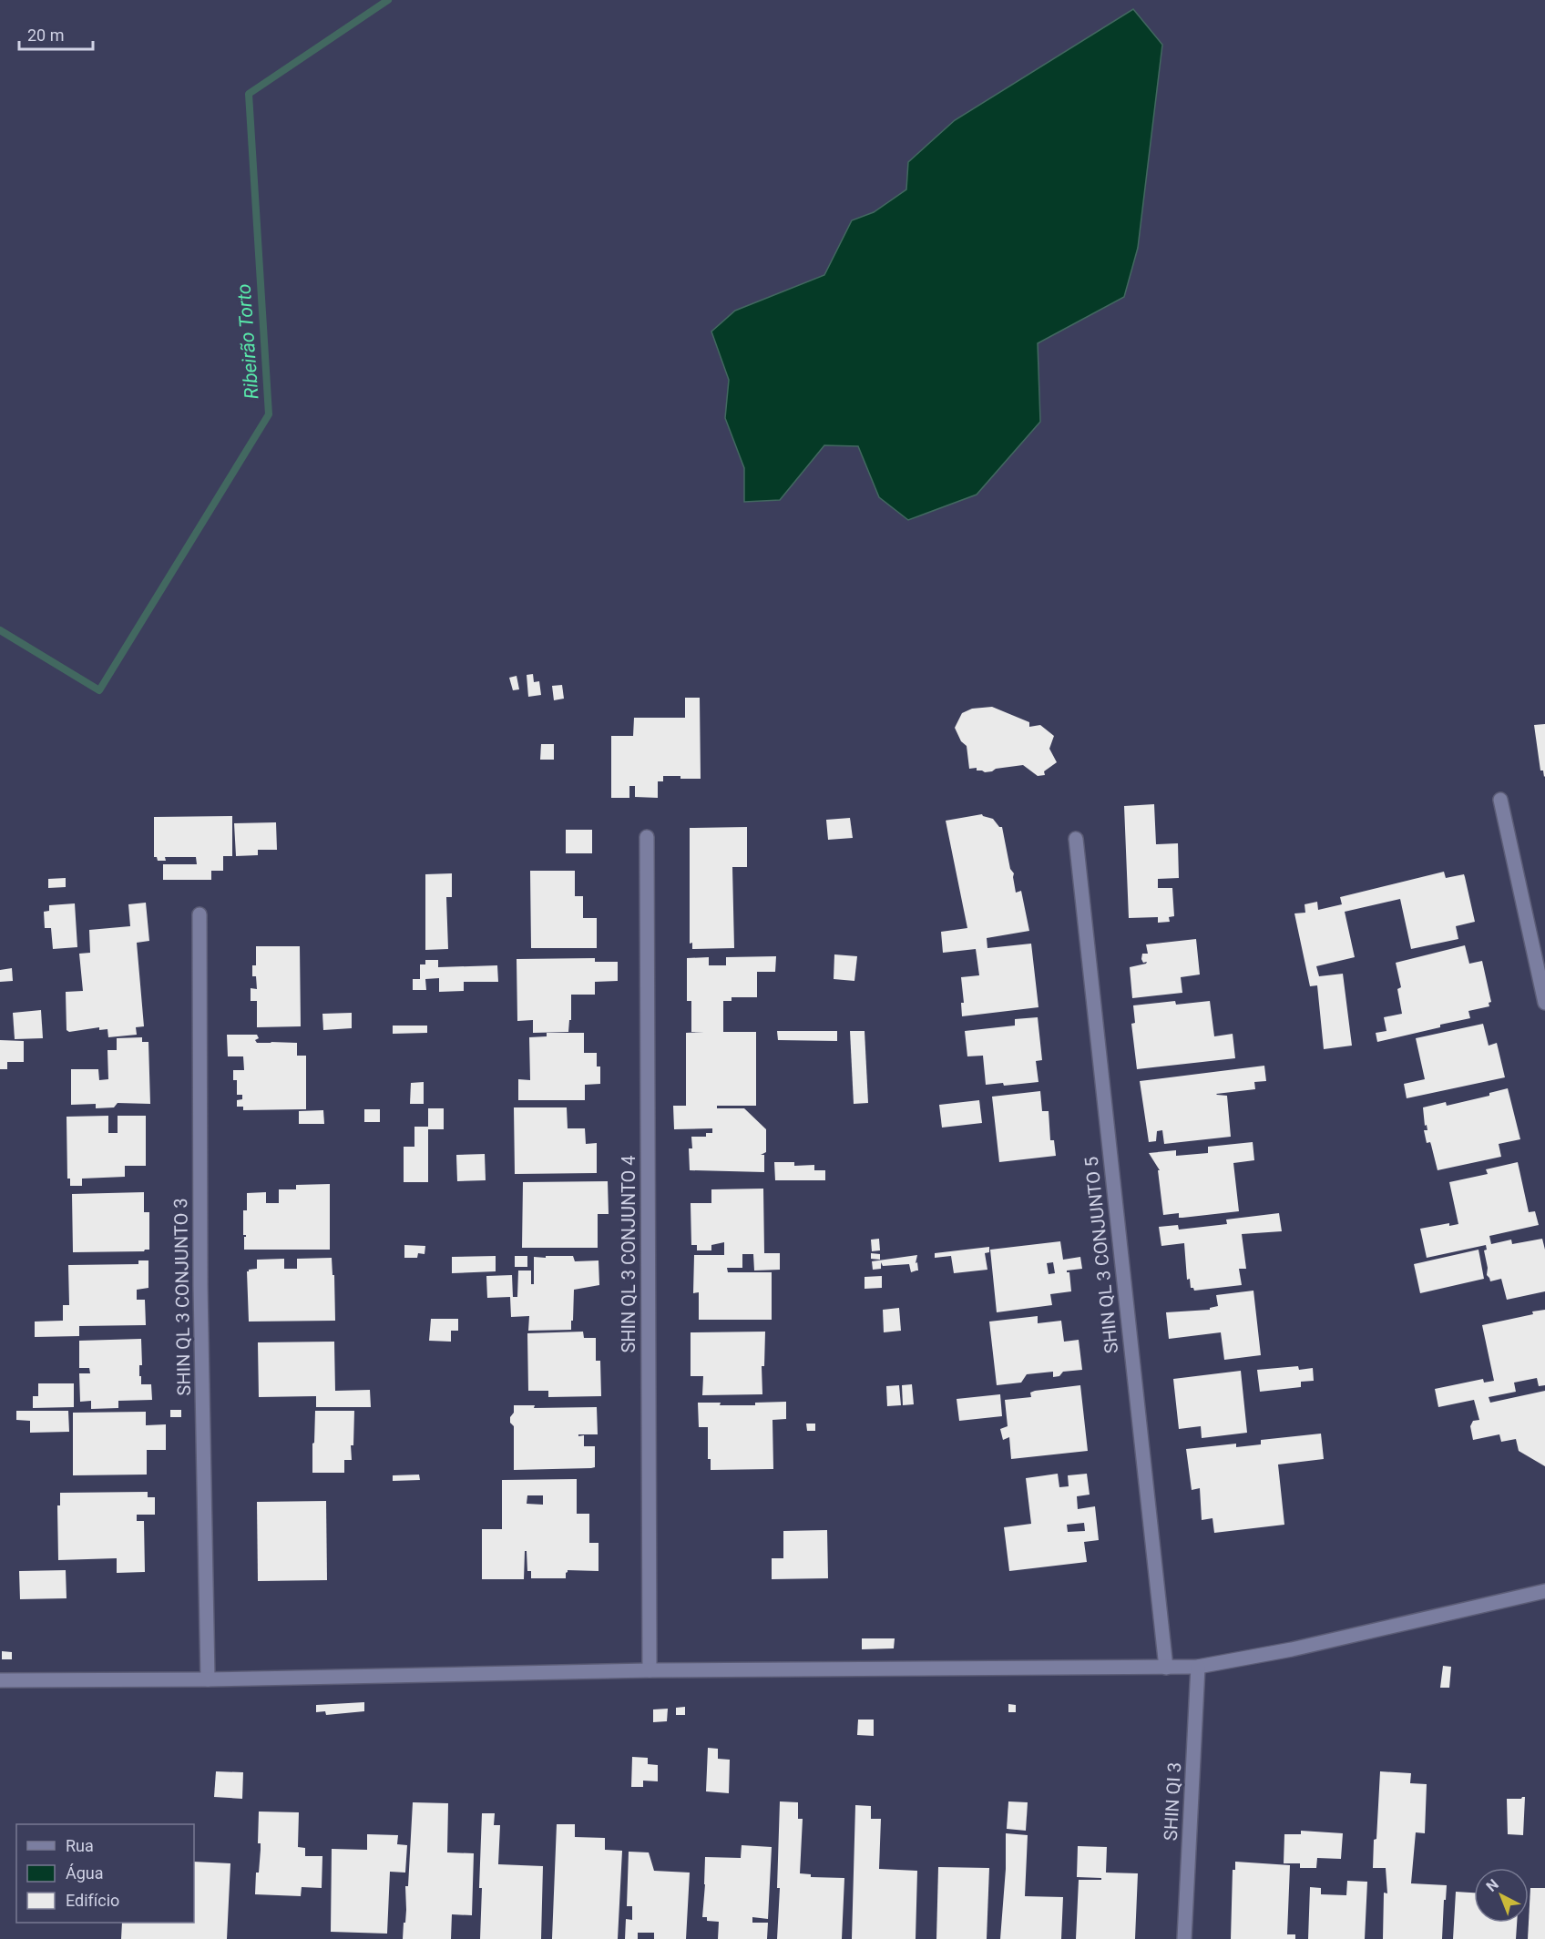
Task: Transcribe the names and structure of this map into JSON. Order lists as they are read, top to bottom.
{
  "streets": {
    "street": [
      "SHIN QL 3 CONJUNTO 4",
      "SHIN QL 3 CONJUNTO 5",
      "SHIN QL 3 CONJUNTO 3",
      "SHIN QI 3"
    ]
  },
  "water": ["Ribeirão Torto"],
  "legend": ["Rua", "Água", "Edifício"],
  "scale_bar": "20 m",
  "north": "top left"
}
